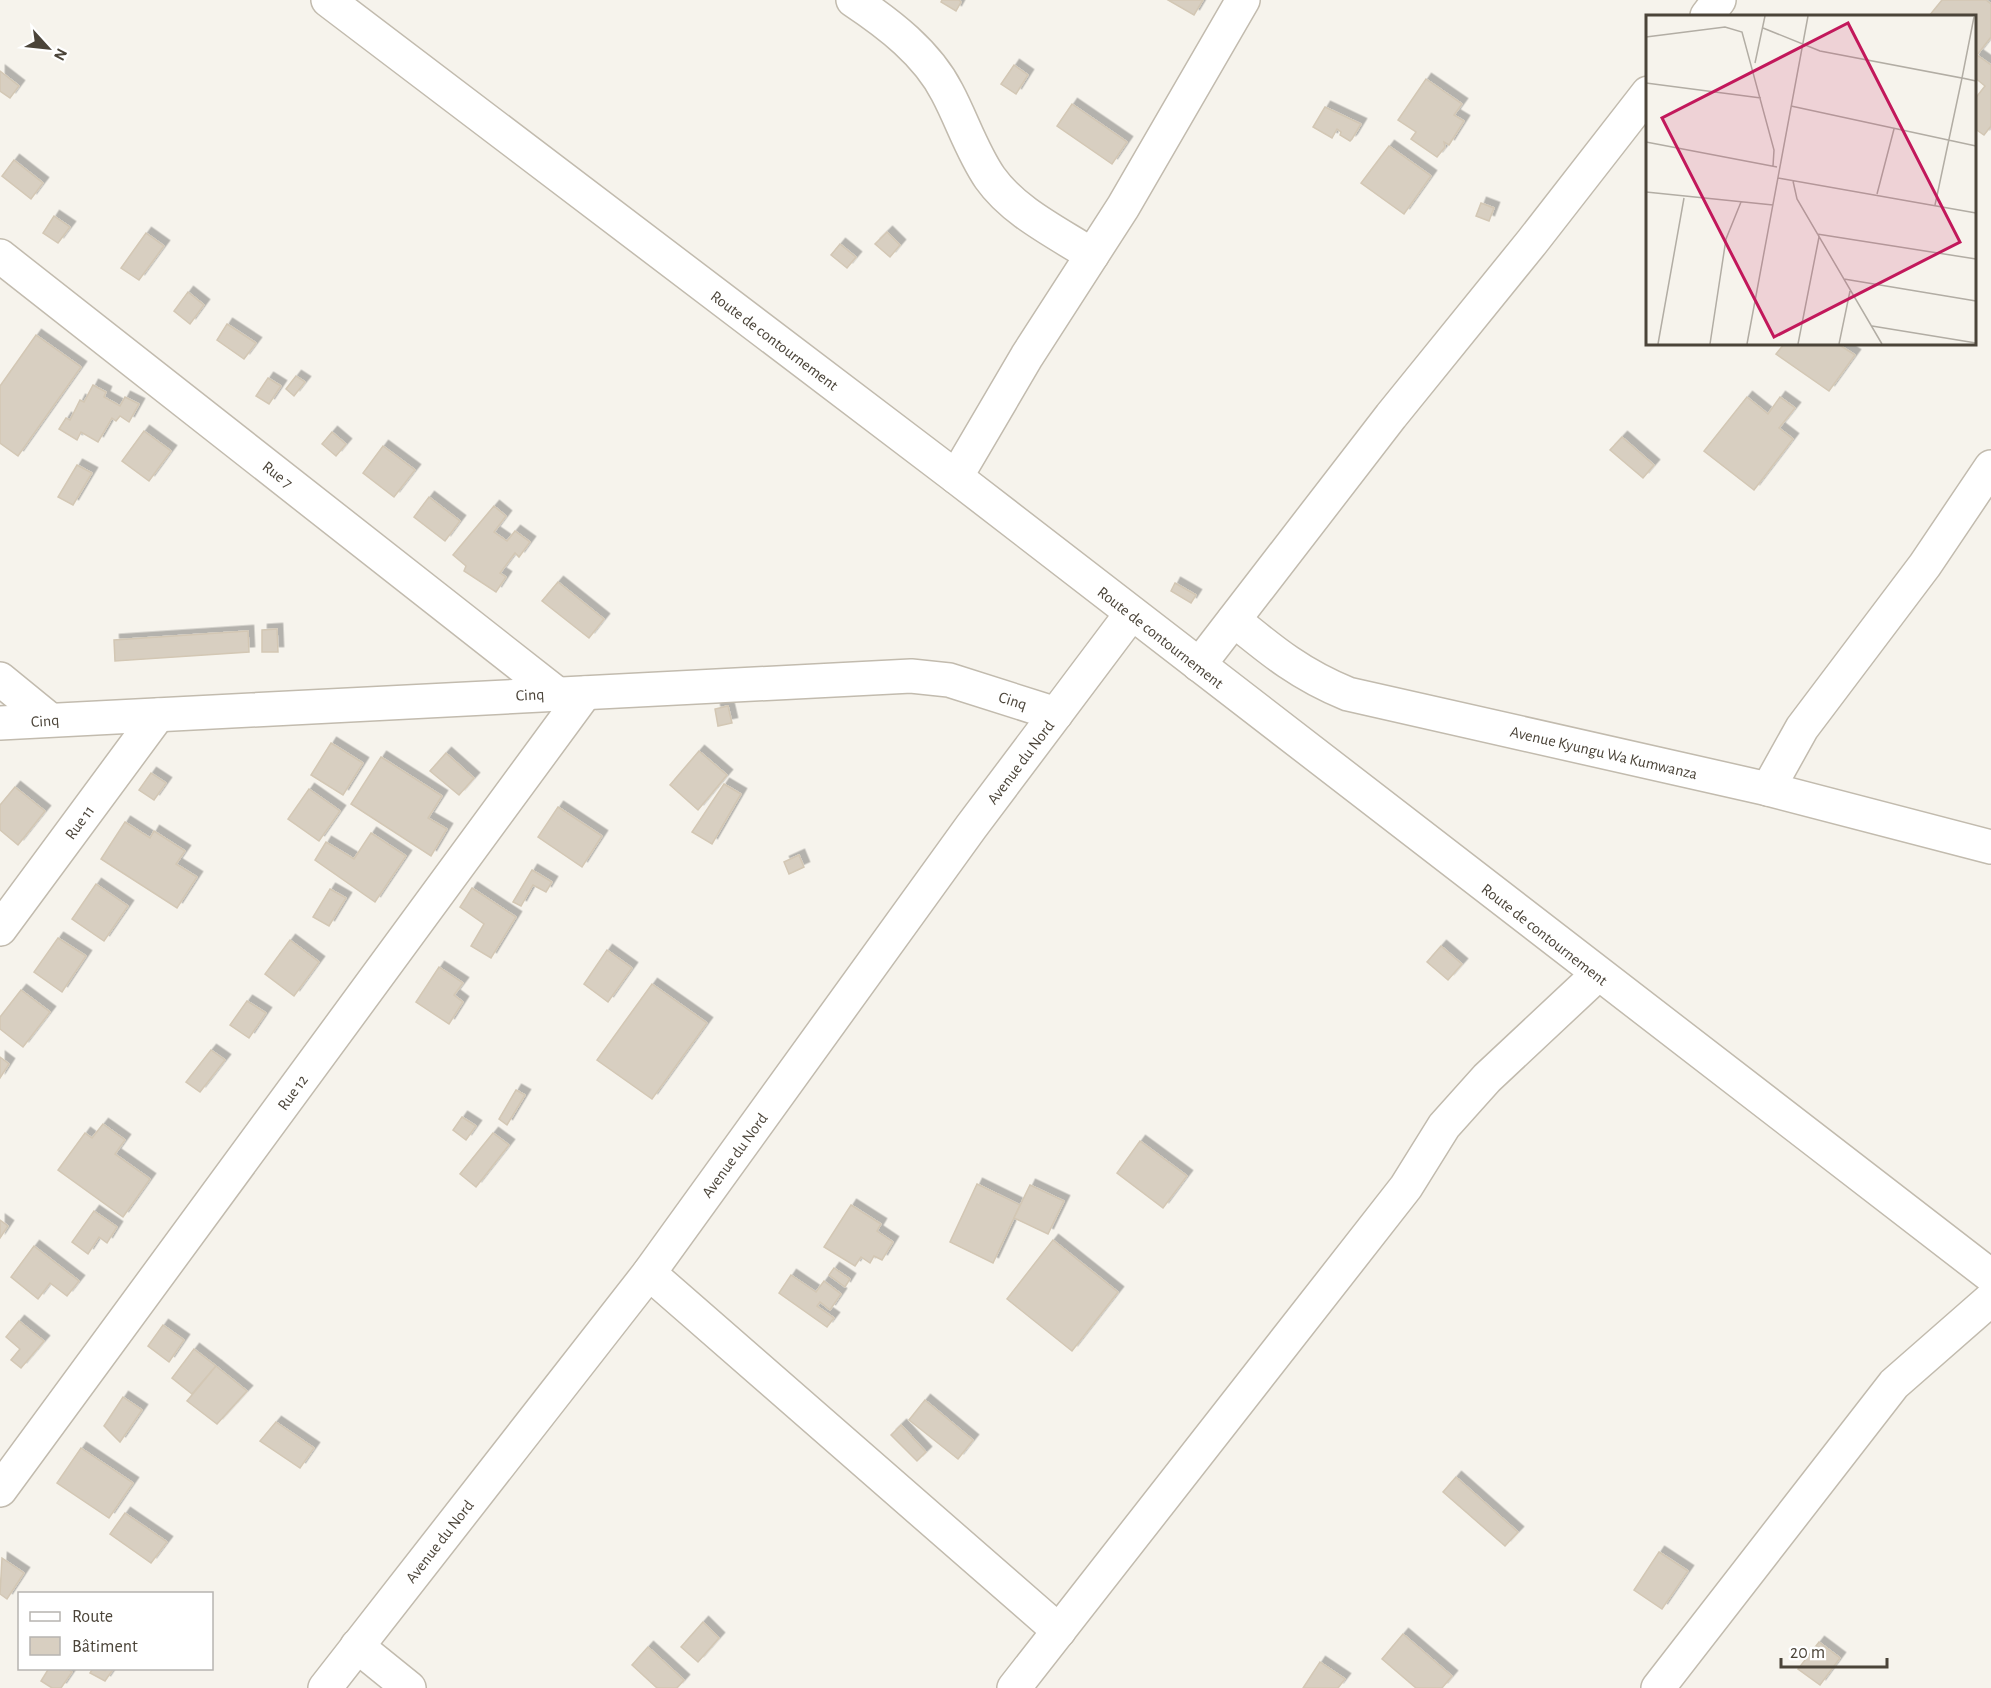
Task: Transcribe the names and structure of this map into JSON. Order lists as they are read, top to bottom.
{
  "streets": {
    "street": [
      "Route de contournement",
      "Rue 7",
      "Cinq",
      "Avenue Kyungu Wa Kumwanza",
      "Avenue du Nord",
      "Rue 11",
      "Rue 12"
    ]
  },
  "crossings": [
    ["Route de contournement", "Avenue du Nord"],
    ["Rue 7", "Cinq"],
    ["Rue 7", "Rue 12"],
    ["Cinq", "Avenue du Nord"],
    ["Cinq", "Rue 11"],
    ["Cinq", "Rue 12"]
  ],
  "legend": ["Route", "Bâtiment"],
  "scale_bar": "20 m",
  "north": "bottom right"
}
